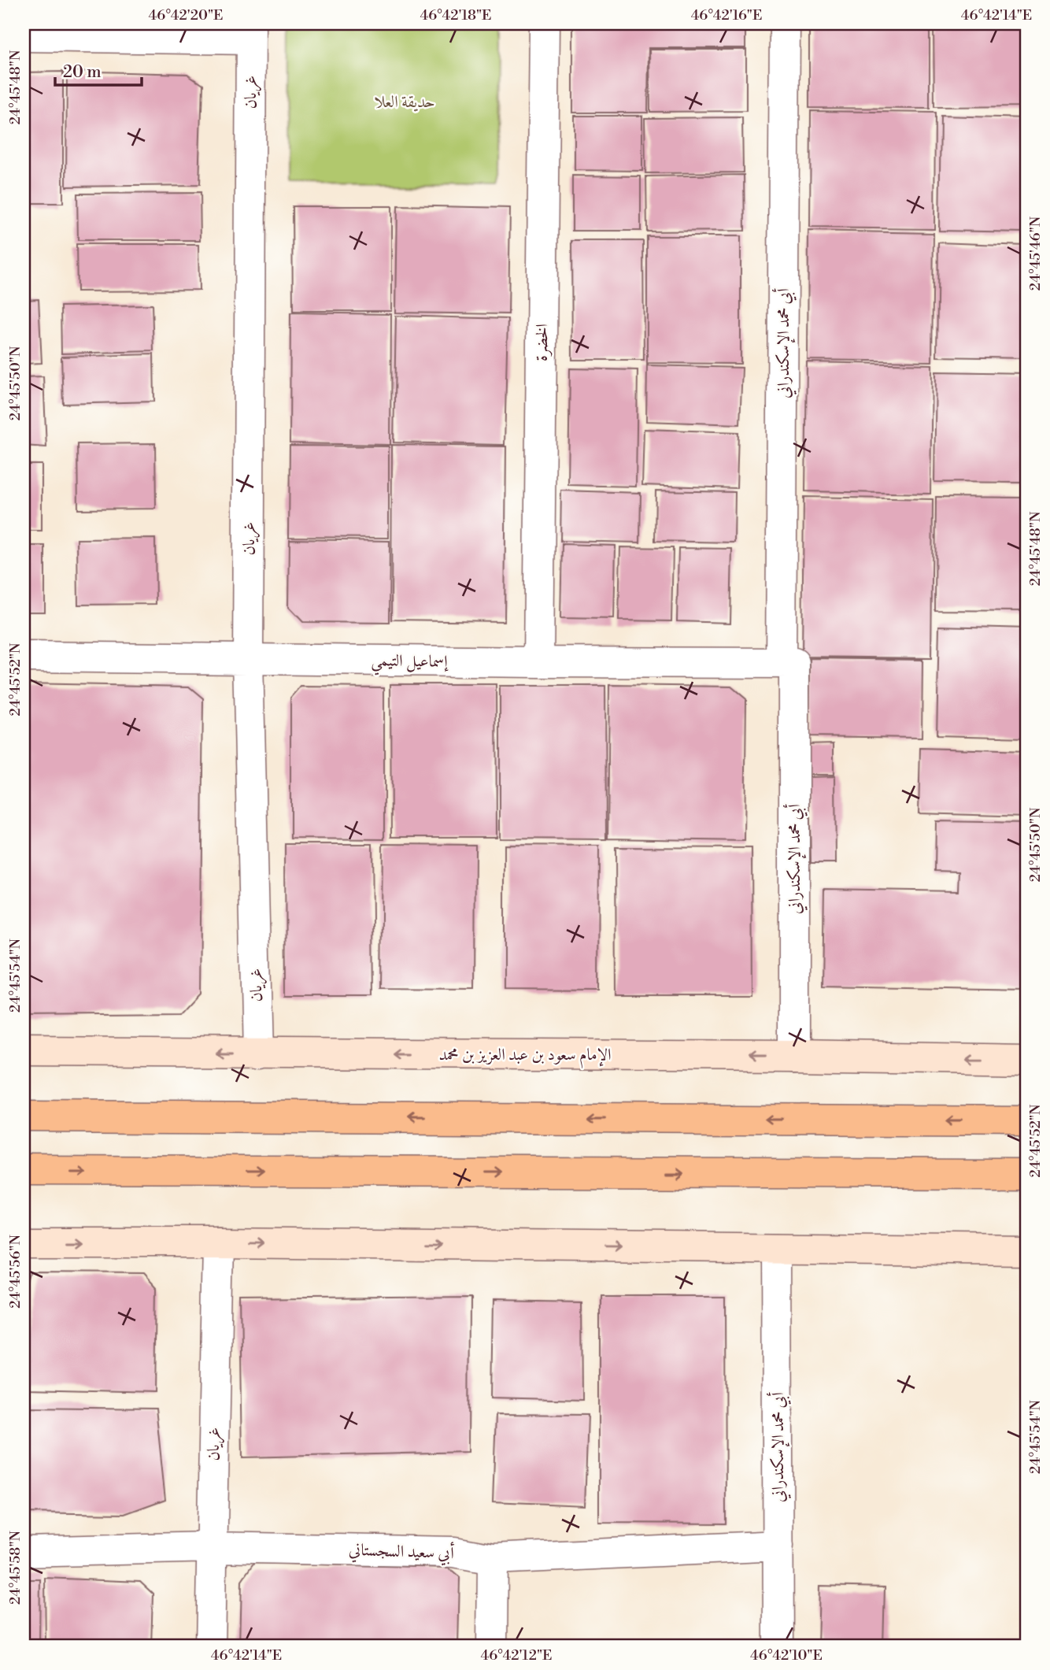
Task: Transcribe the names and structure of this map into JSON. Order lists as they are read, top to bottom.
{
  "streets": {
    "street": [
      "غريان",
      "الخضرة",
      "أبي محمد الإسكندراني",
      "إسماعيل التيمي",
      "الإمام سعود بن عبد العزيز بن محمد",
      "أبي سعيد السجستاني"
    ]
  },
  "crossings": [
    ["غريان", "إسماعيل التيمي"],
    ["غريان", "الإمام سعود بن عبد العزيز بن محمد"],
    ["غريان", "أبي سعيد السجستاني"],
    ["الخضرة", "إسماعيل التيمي"],
    ["أبي محمد الإسكندراني", "إسماعيل التيمي"],
    ["أبي محمد الإسكندراني", "الإمام سعود بن عبد العزيز بن محمد"],
    ["أبي محمد الإسكندراني", "أبي سعيد السجستاني"]
  ],
  "parks": ["حديقة العلا"],
  "scale_bar": "20 m",
  "coordinates": [
    "46°42'20\"E",
    "46°42'18\"E",
    "46°42'16\"E",
    "46°42'14\"E",
    "24°45'48\"N",
    "24°45'46\"N",
    "24°45'50\"N",
    "24°45'52\"N",
    "24°45'54\"N",
    "24°45'56\"N",
    "24°45'58\"N",
    "46°42'12\"E",
    "46°42'10\"E"
  ]
}
